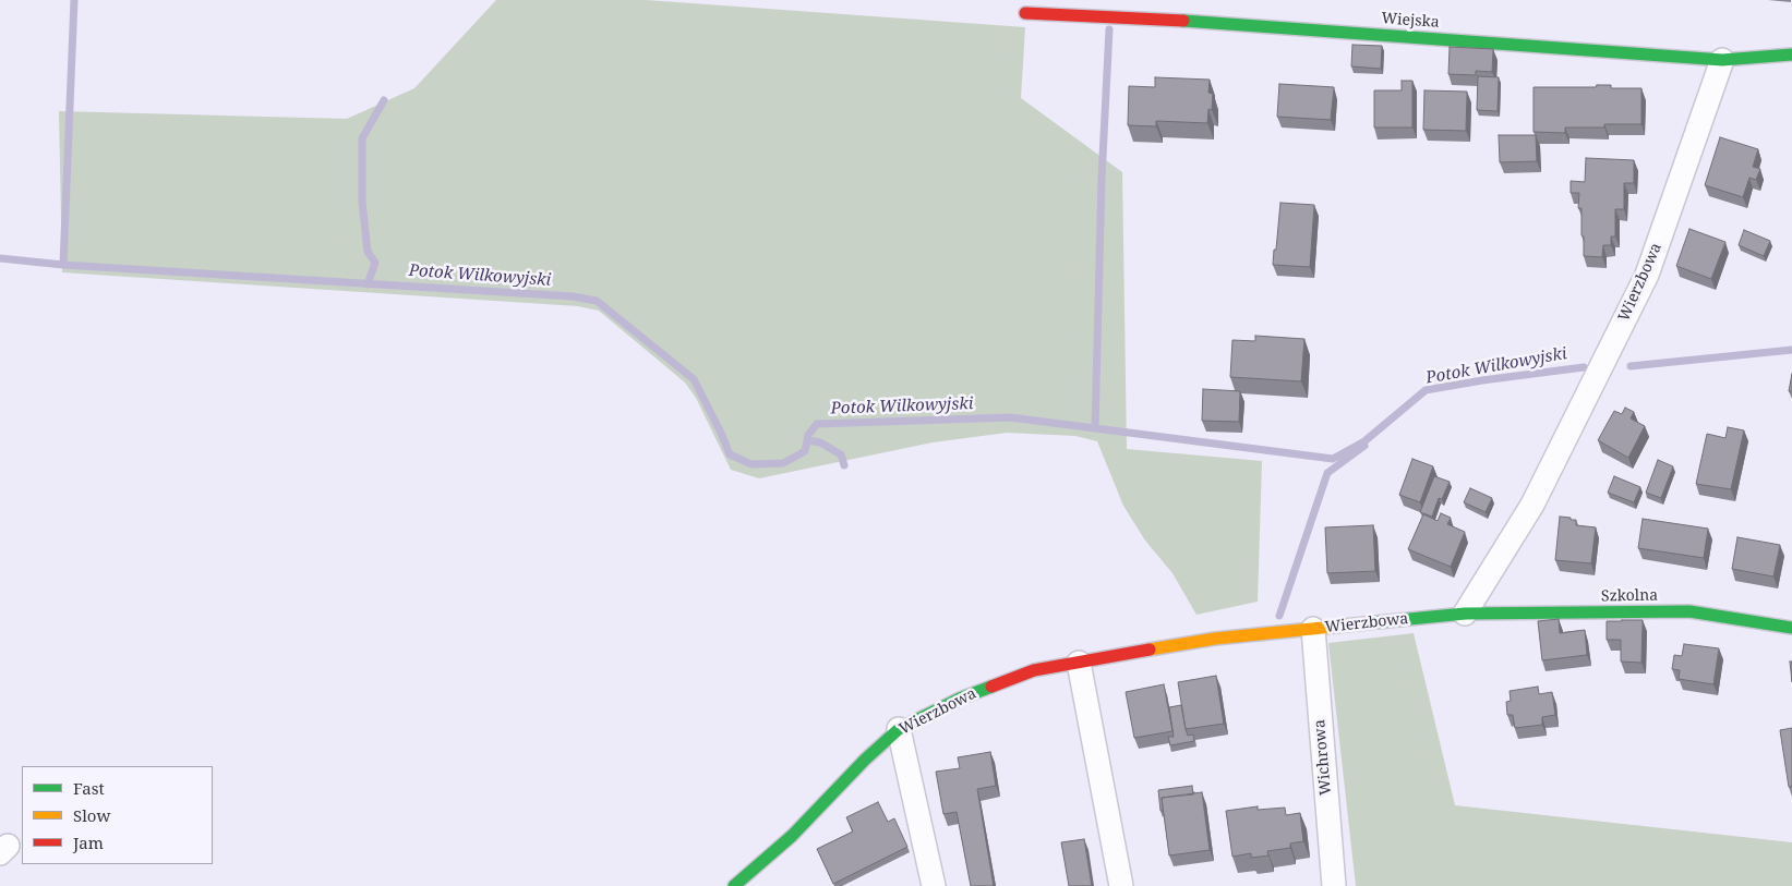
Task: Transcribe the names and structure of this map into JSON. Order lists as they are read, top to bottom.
{
  "streets": {
    "street": [
      "Wiejska",
      "Wierzbowa",
      "Szkolna",
      "Wichrowa"
    ]
  },
  "crossings": [
    ["Wiejska", "Wierzbowa"],
    ["Wierzbowa", "Szkolna"],
    ["Wierzbowa", "Wichrowa"]
  ],
  "water": ["Potok Wilkowyjski"],
  "legend": ["Fast", "Slow", "Jam"]
}
